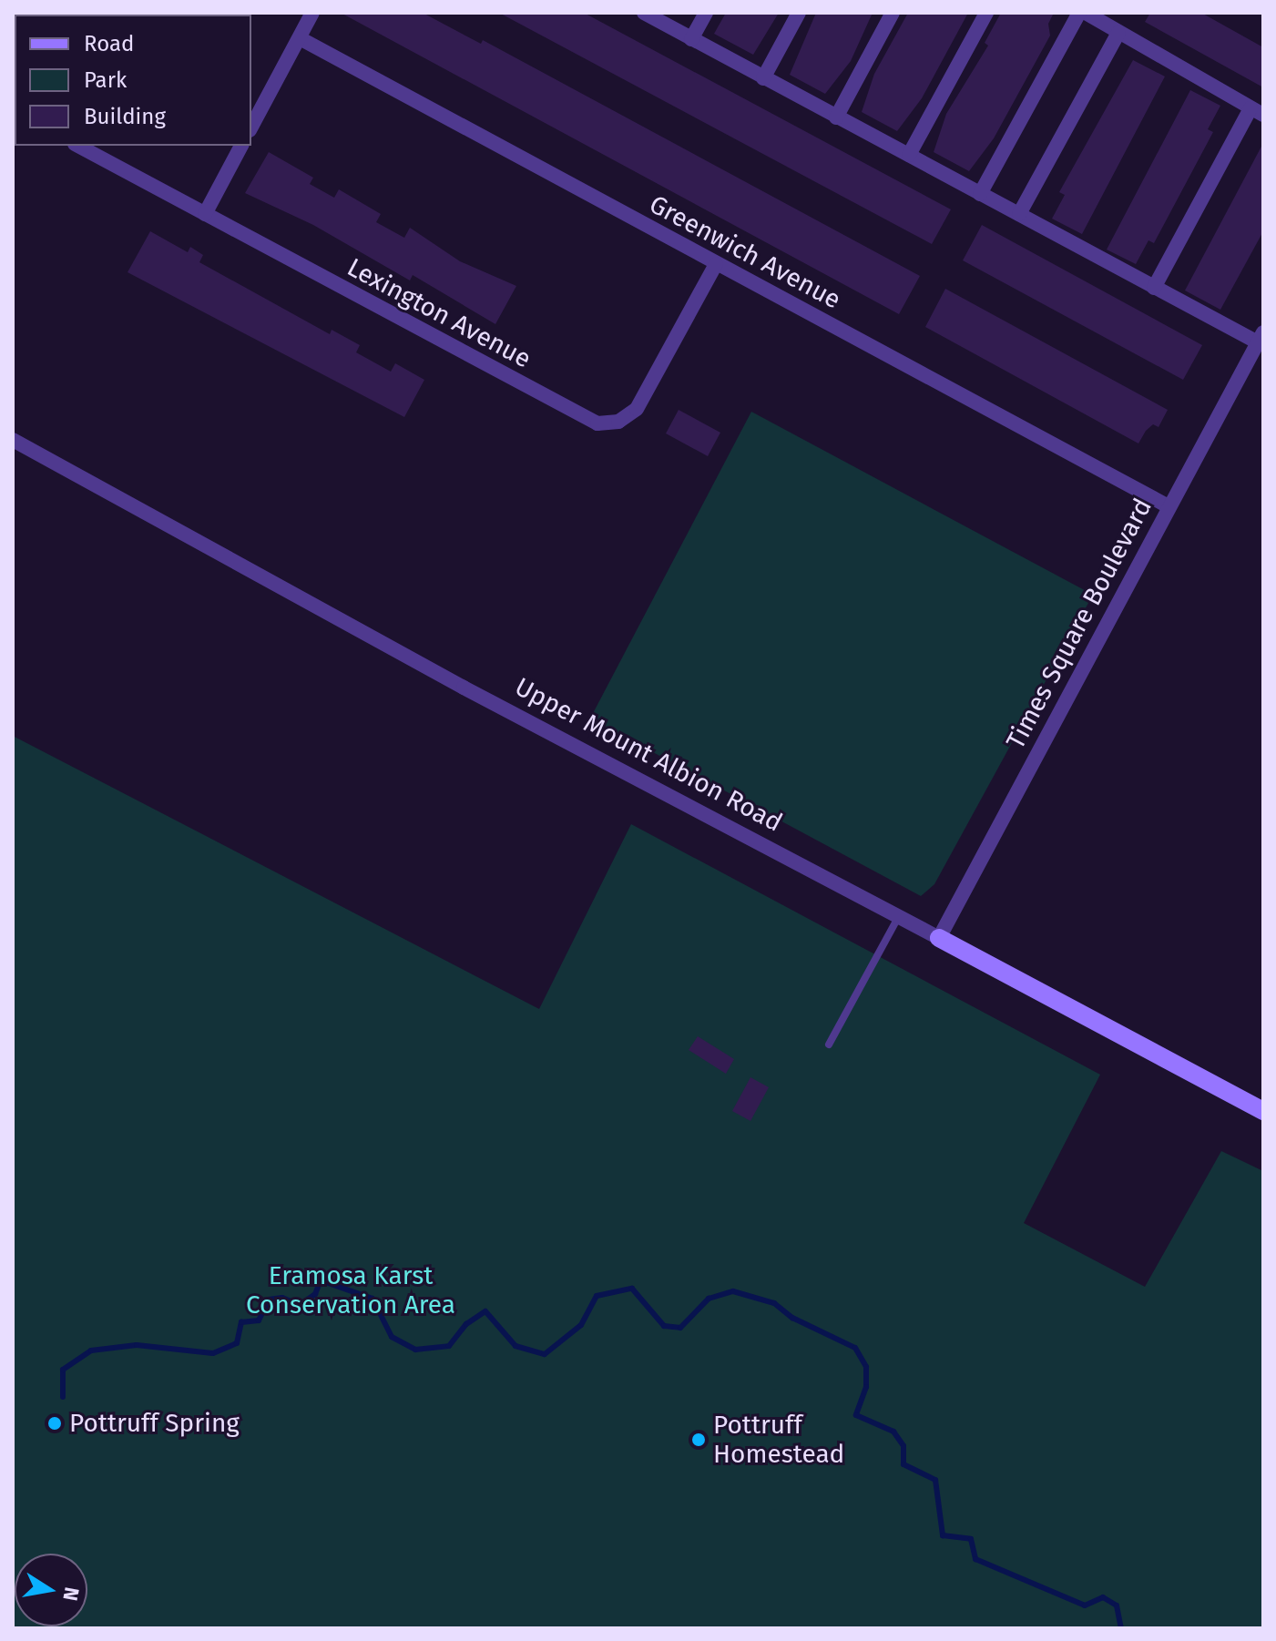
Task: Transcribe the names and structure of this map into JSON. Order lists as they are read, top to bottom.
{
  "streets": {
    "street": [
      "Greenwich Avenue",
      "Lexington Avenue",
      "Times Square Boulevard",
      "Upper Mount Albion Road"
    ]
  },
  "crossings": [
    ["Greenwich Avenue", "Lexington Avenue"],
    ["Greenwich Avenue", "Times Square Boulevard"],
    ["Times Square Boulevard", "Upper Mount Albion Road"]
  ],
  "parks": ["Eramosa Karst Conservation Area"],
  "places": ["Pottruff Spring", "Pottruff Homestead"],
  "legend": ["Road", "Park", "Building"],
  "north": "right"
}
